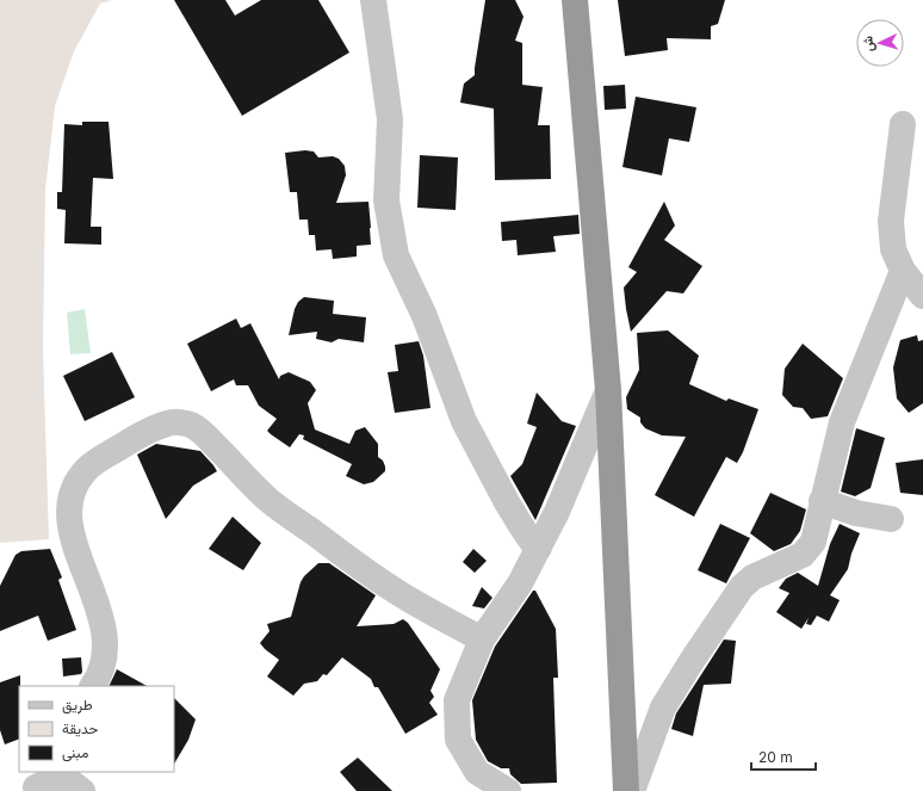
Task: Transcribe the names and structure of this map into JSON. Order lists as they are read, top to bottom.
{
  "legend": ["طريق", "حديقة", "مبنى"],
  "scale_bar": "20 m",
  "north": "left"
}
